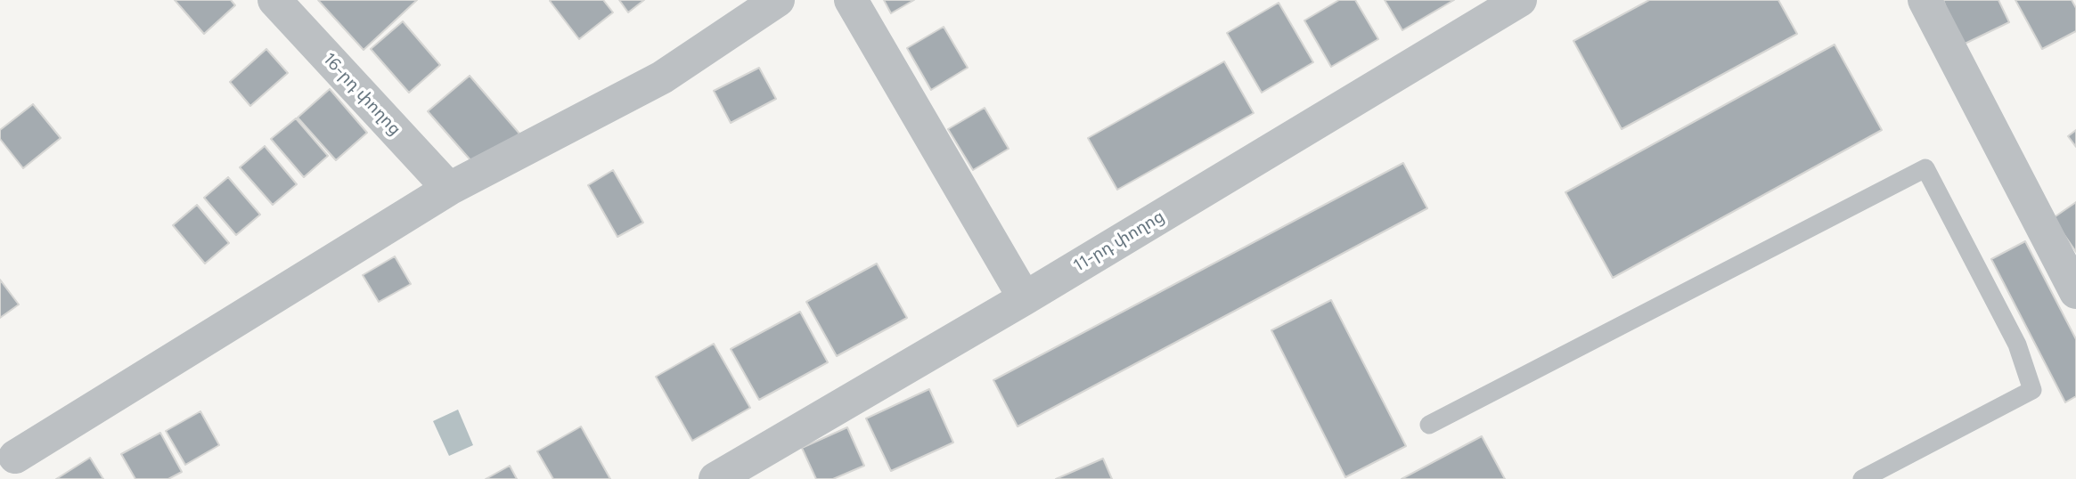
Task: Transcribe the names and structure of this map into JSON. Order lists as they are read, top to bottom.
{
  "streets": {
    "street": ["16-րդ փողոց", "11-րդ փողոց"]
  }
}
